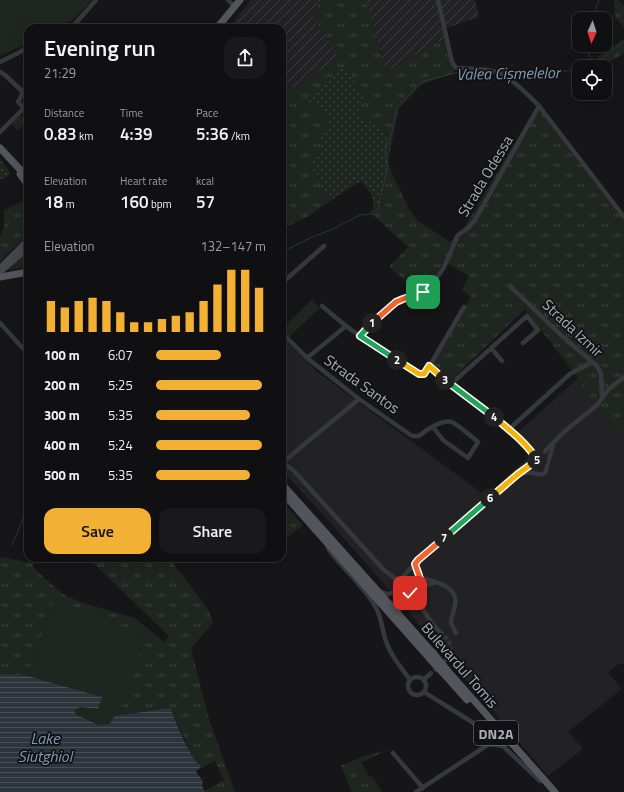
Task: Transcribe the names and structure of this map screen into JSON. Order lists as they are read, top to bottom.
{
  "streets": {
    "main road": ["Bulevardul Tomis", "DN2A"],
    "street": ["Strada Odessa", "Strada Izmir", "Strada Santos"]
  },
  "water": ["Valea Cișmelelor", "Lake Siutghiol"],
  "north": "bottom",
  "page": {
    "heading": ["Evening run", "21:29"],
    "stats": [
      ["Distance", "0.83 km"],
      ["Time", "4:39"],
      ["Pace", "5:36 /km"],
      ["Elevation", "18 m"],
      ["Heart rate", "160 bpm"],
      ["kcal", "57"]
    ],
    "chart": ["Elevation", "132–147 m"],
    "pins": [
      "1",
      "2",
      "3",
      "4",
      "5",
      "6",
      "7"
    ],
    "list": [
      {
        "name": "100 m",
        "note": "6:07"
      },
      {
        "name": "200 m",
        "note": "5:25"
      },
      {
        "name": "300 m",
        "note": "5:35"
      },
      {
        "name": "400 m",
        "note": "5:24"
      },
      {
        "name": "500 m",
        "note": "5:35"
      }
    ],
    "buttons": ["Save", "Share"]
  }
}
